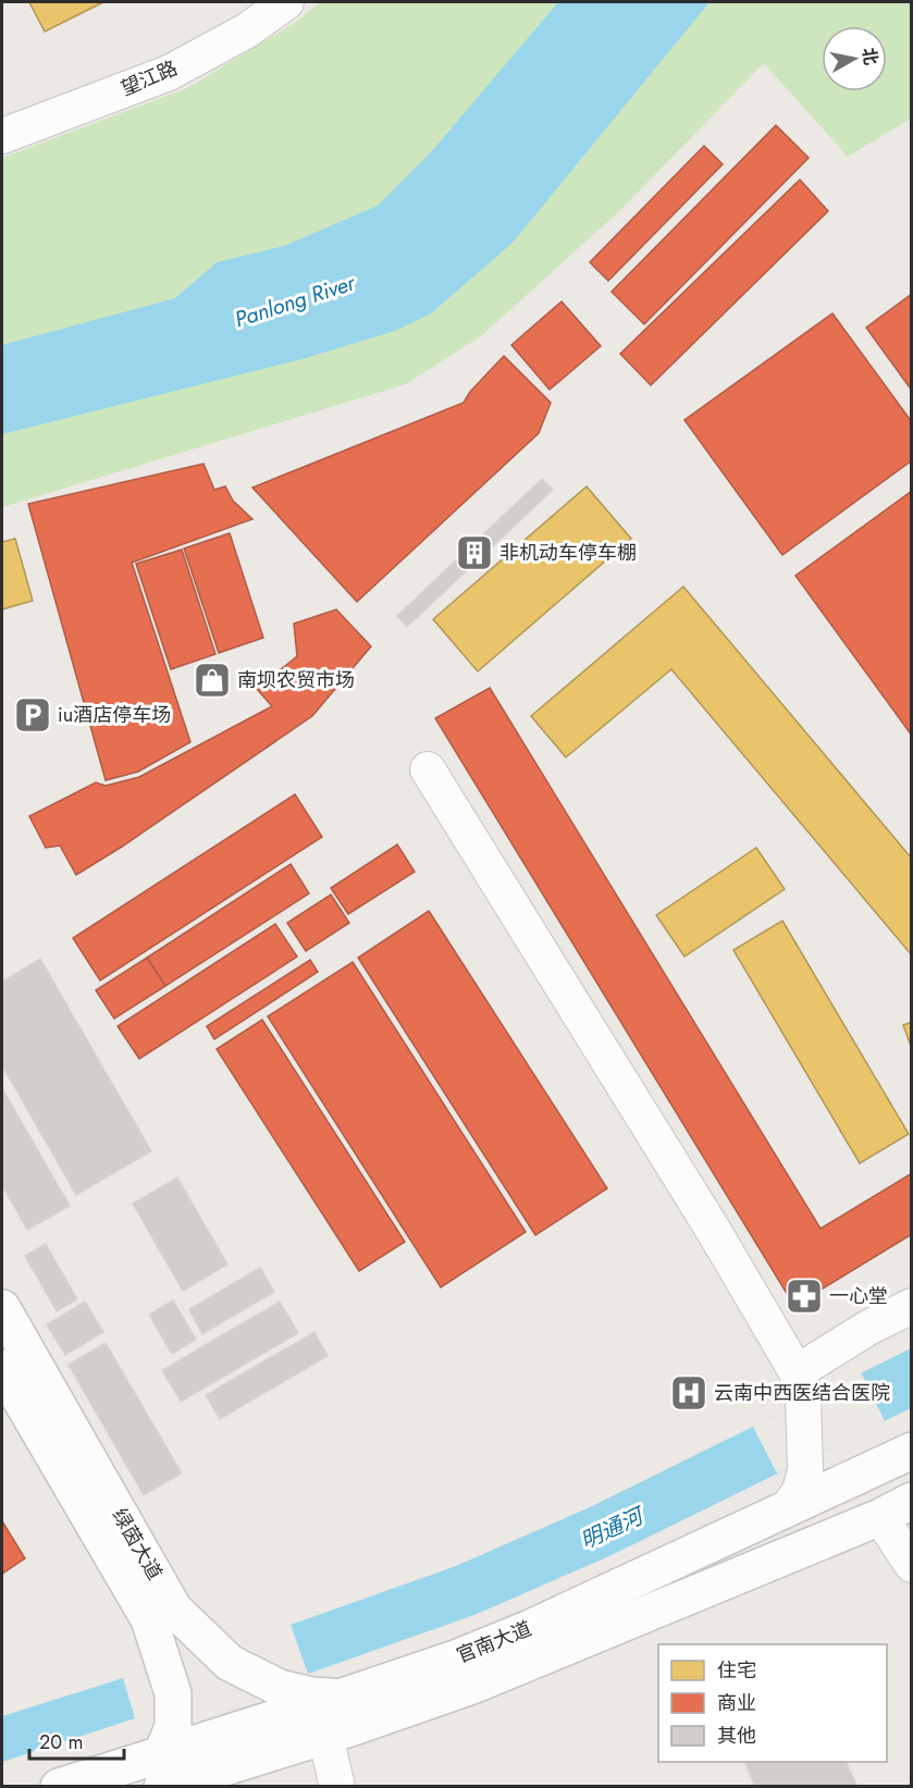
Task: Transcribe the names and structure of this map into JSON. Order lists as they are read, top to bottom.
{
  "streets": {
    "main road": ["绿茵大道", "官南大道"],
    "street": ["望江路"]
  },
  "crossings": [
    ["绿茵大道", "官南大道"]
  ],
  "water": ["Panlong River", "明通河"],
  "places": {
    "building": ["非机动车停车棚"],
    "shop": ["南坝农贸市场"],
    "parking": ["iu酒店停车场"],
    "pharmacy": ["一心堂"],
    "hospital": ["云南中西医结合医院"]
  },
  "legend": ["住宅", "商业", "其他"],
  "scale_bar": "20 m",
  "north": "right"
}
